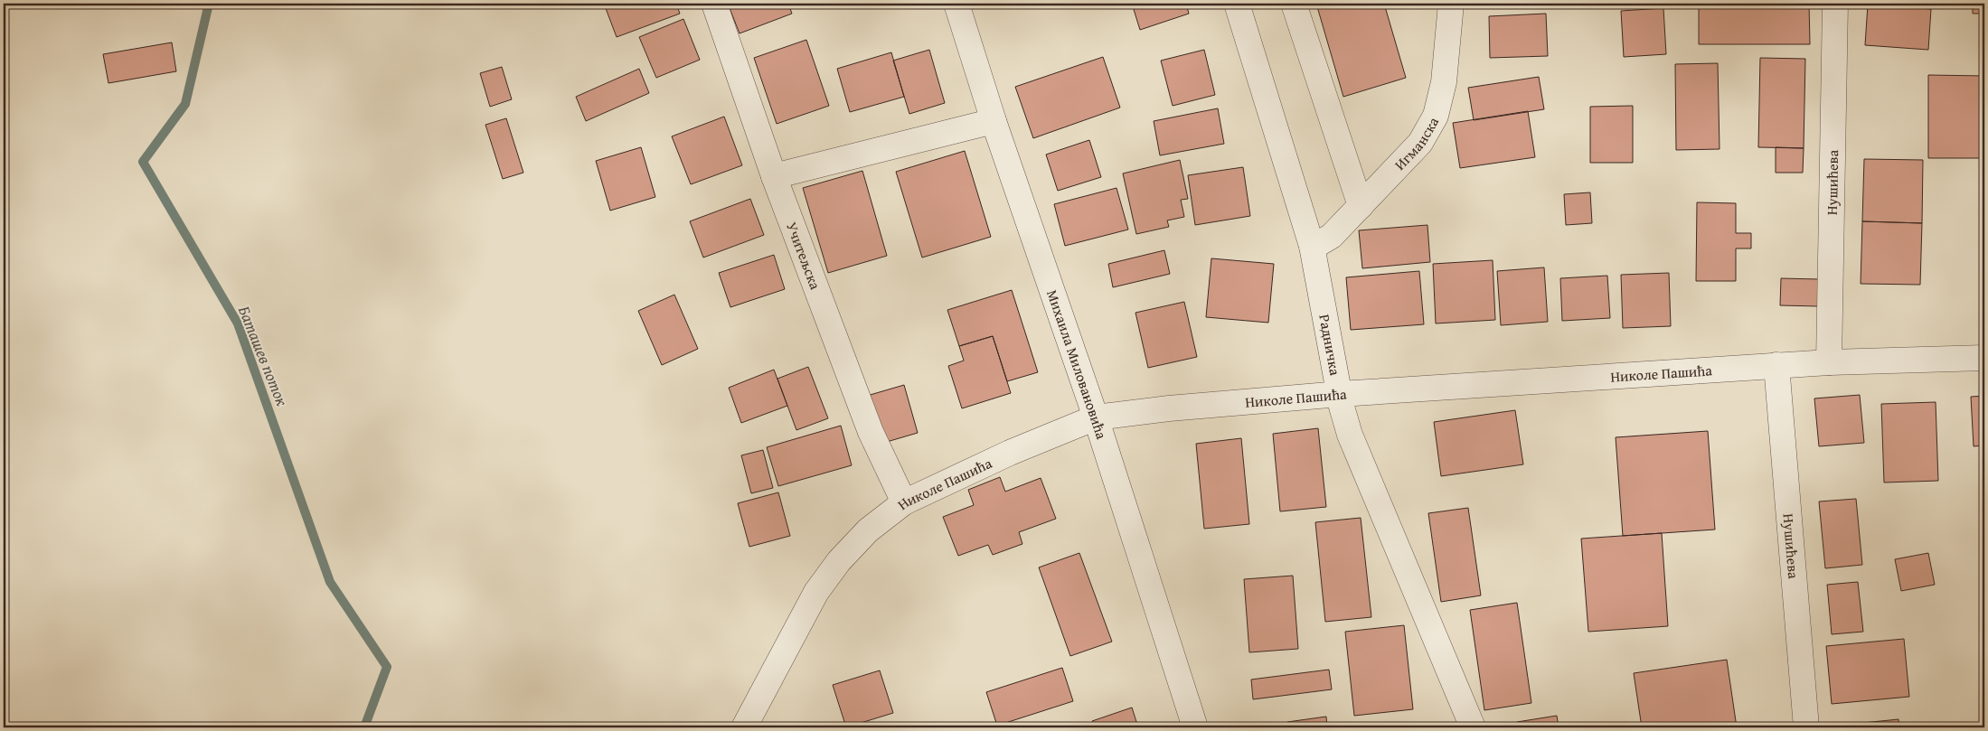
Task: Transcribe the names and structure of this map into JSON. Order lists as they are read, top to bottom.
{
  "streets": {
    "street": [
      "Игманска",
      "Нушићева",
      "Учитељска",
      "Радничка",
      "Михаила Миловановића",
      "Николе Пашића"
    ]
  },
  "crossings": [
    ["Игманска", "Радничка"],
    ["Нушићева", "Николе Пашића"],
    ["Учитељска", "Николе Пашића"],
    ["Радничка", "Николе Пашића"],
    ["Михаила Миловановића", "Николе Пашића"]
  ],
  "water": ["Баташев поток"]
}
